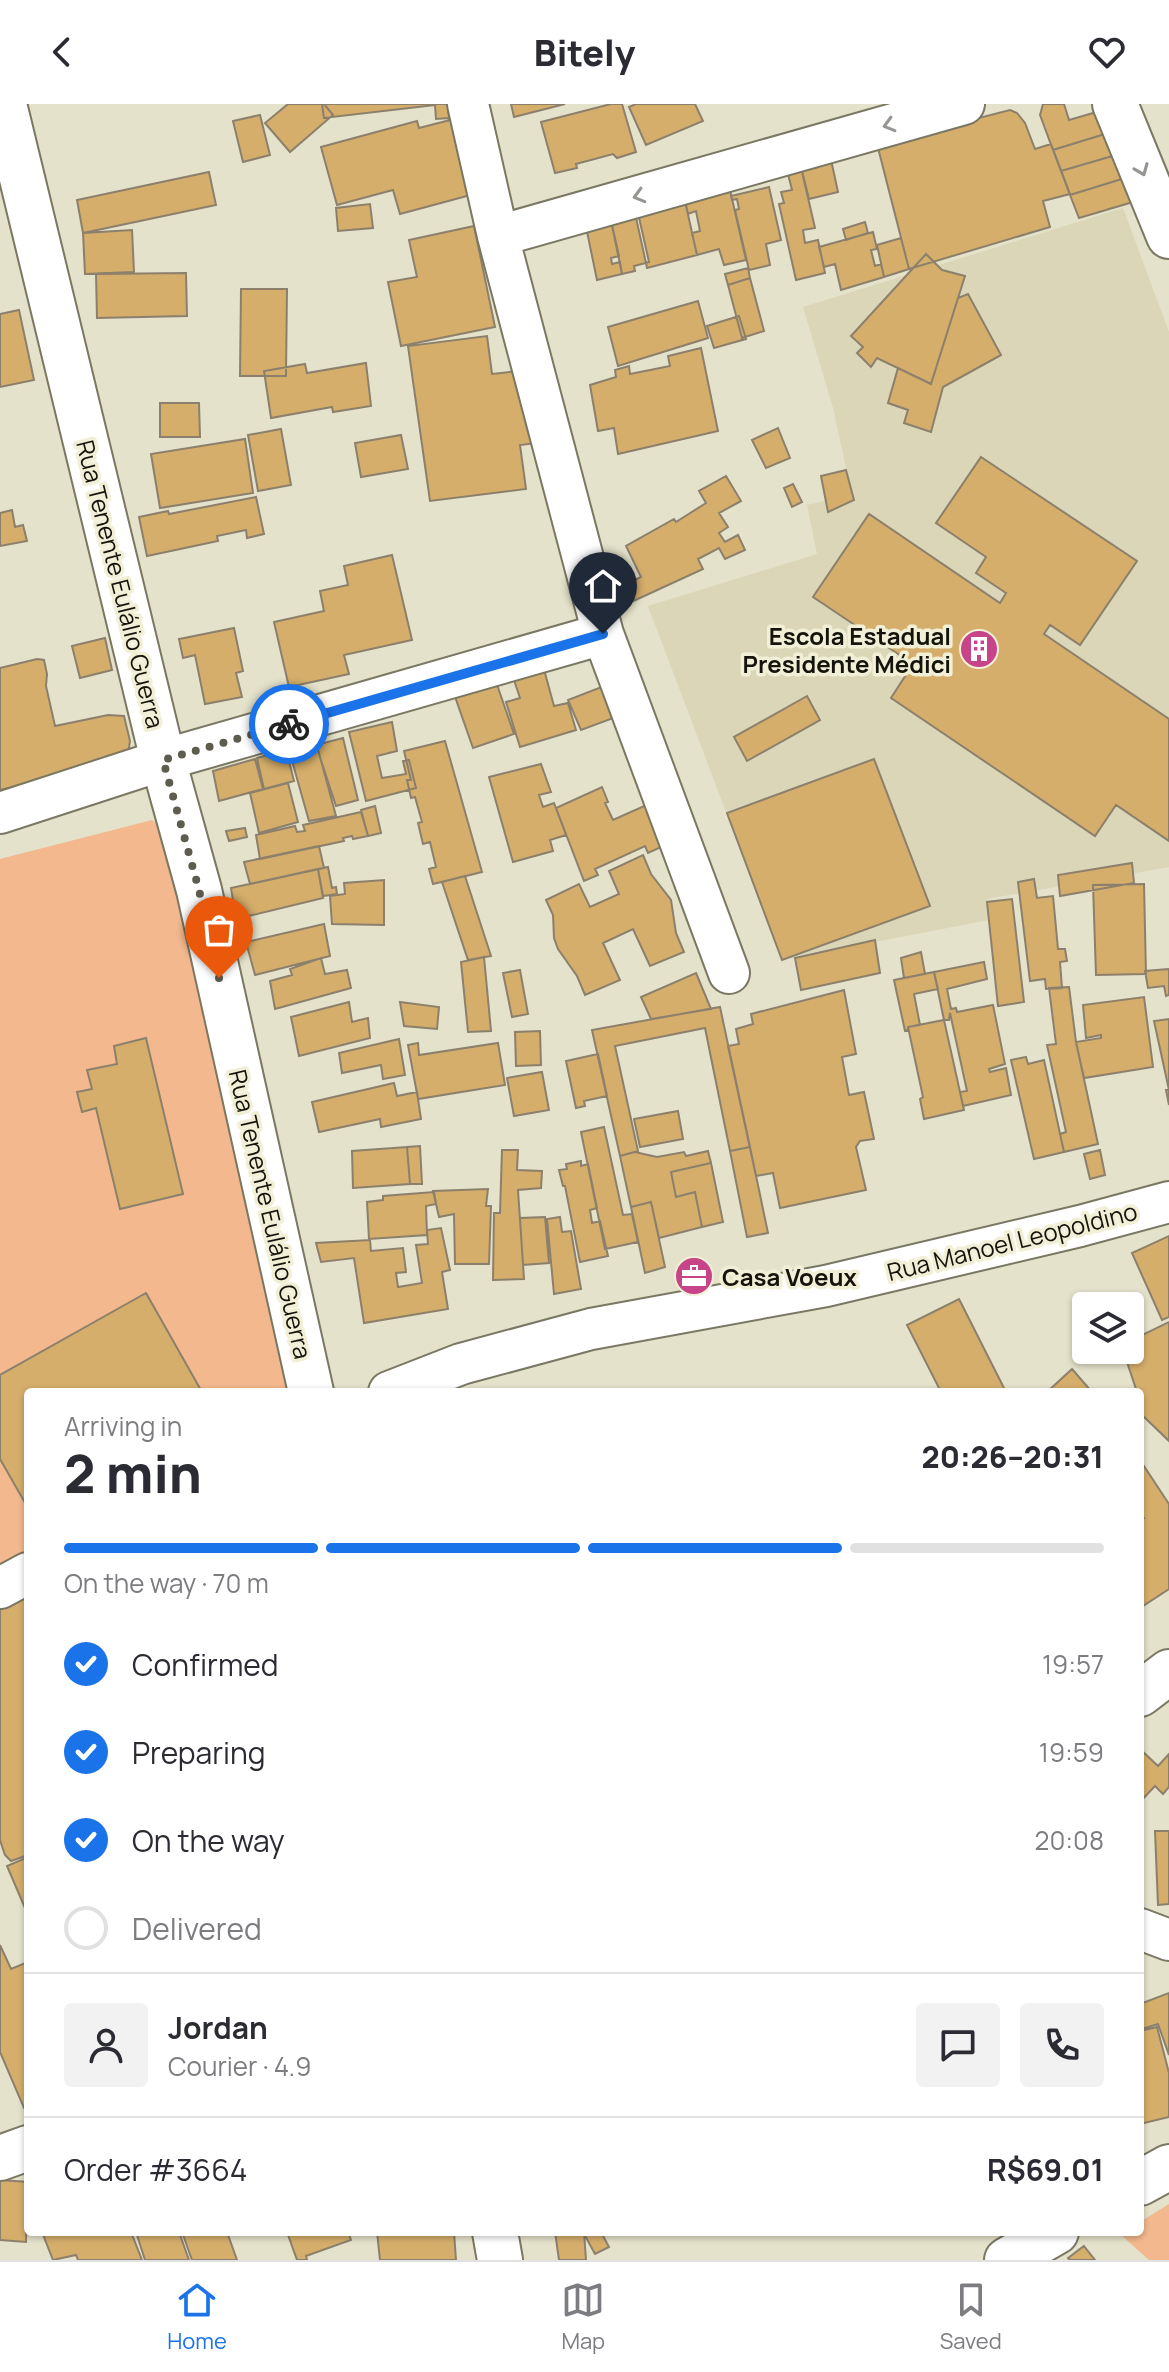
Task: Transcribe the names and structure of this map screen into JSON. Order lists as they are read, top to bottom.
{
  "streets": {
    "street": ["Rua Tenente Eulálio Guerra", "Rua Manoel Leopoldino"]
  },
  "places": {
    "building": ["Escola Estadual Presidente Médici"],
    "office": ["Casa Voeux"]
  },
  "page": {
    "header": "Bitely",
    "heading": ["2 min", "Arriving in", "20:26–20:31"],
    "panel": [
      "Jordan",
      "Courier · 4.9",
      "Order #3664",
      "R$69.01"
    ],
    "bar": "On the way · 70 m",
    "list": [
      ["Confirmed", "19:57"],
      ["Preparing", "19:59"],
      ["On the way", "20:08"],
      "Delivered"
    ],
    "tabs": ["Home", "Map", "Saved"]
  }
}
